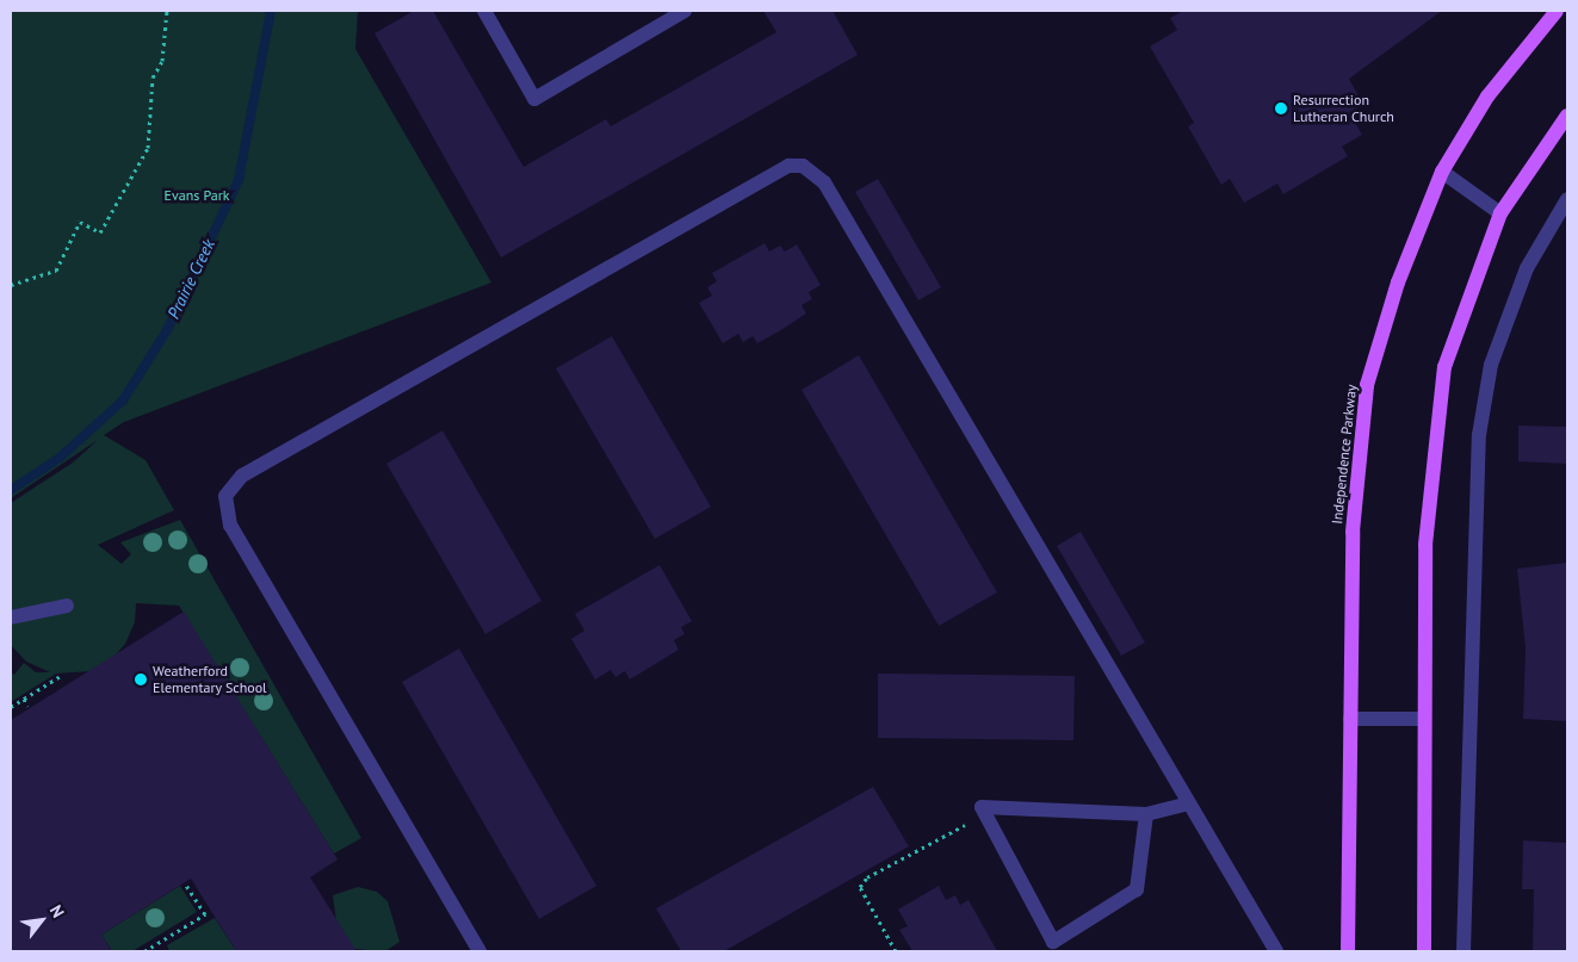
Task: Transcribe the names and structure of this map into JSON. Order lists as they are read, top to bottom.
{
  "streets": {
    "main road": ["Independence Parkway"]
  },
  "water": ["Prairie Creek"],
  "parks": ["Evans Park"],
  "places": ["Resurrection Lutheran Church", "Weatherford Elementary School"],
  "north": "top right"
}
